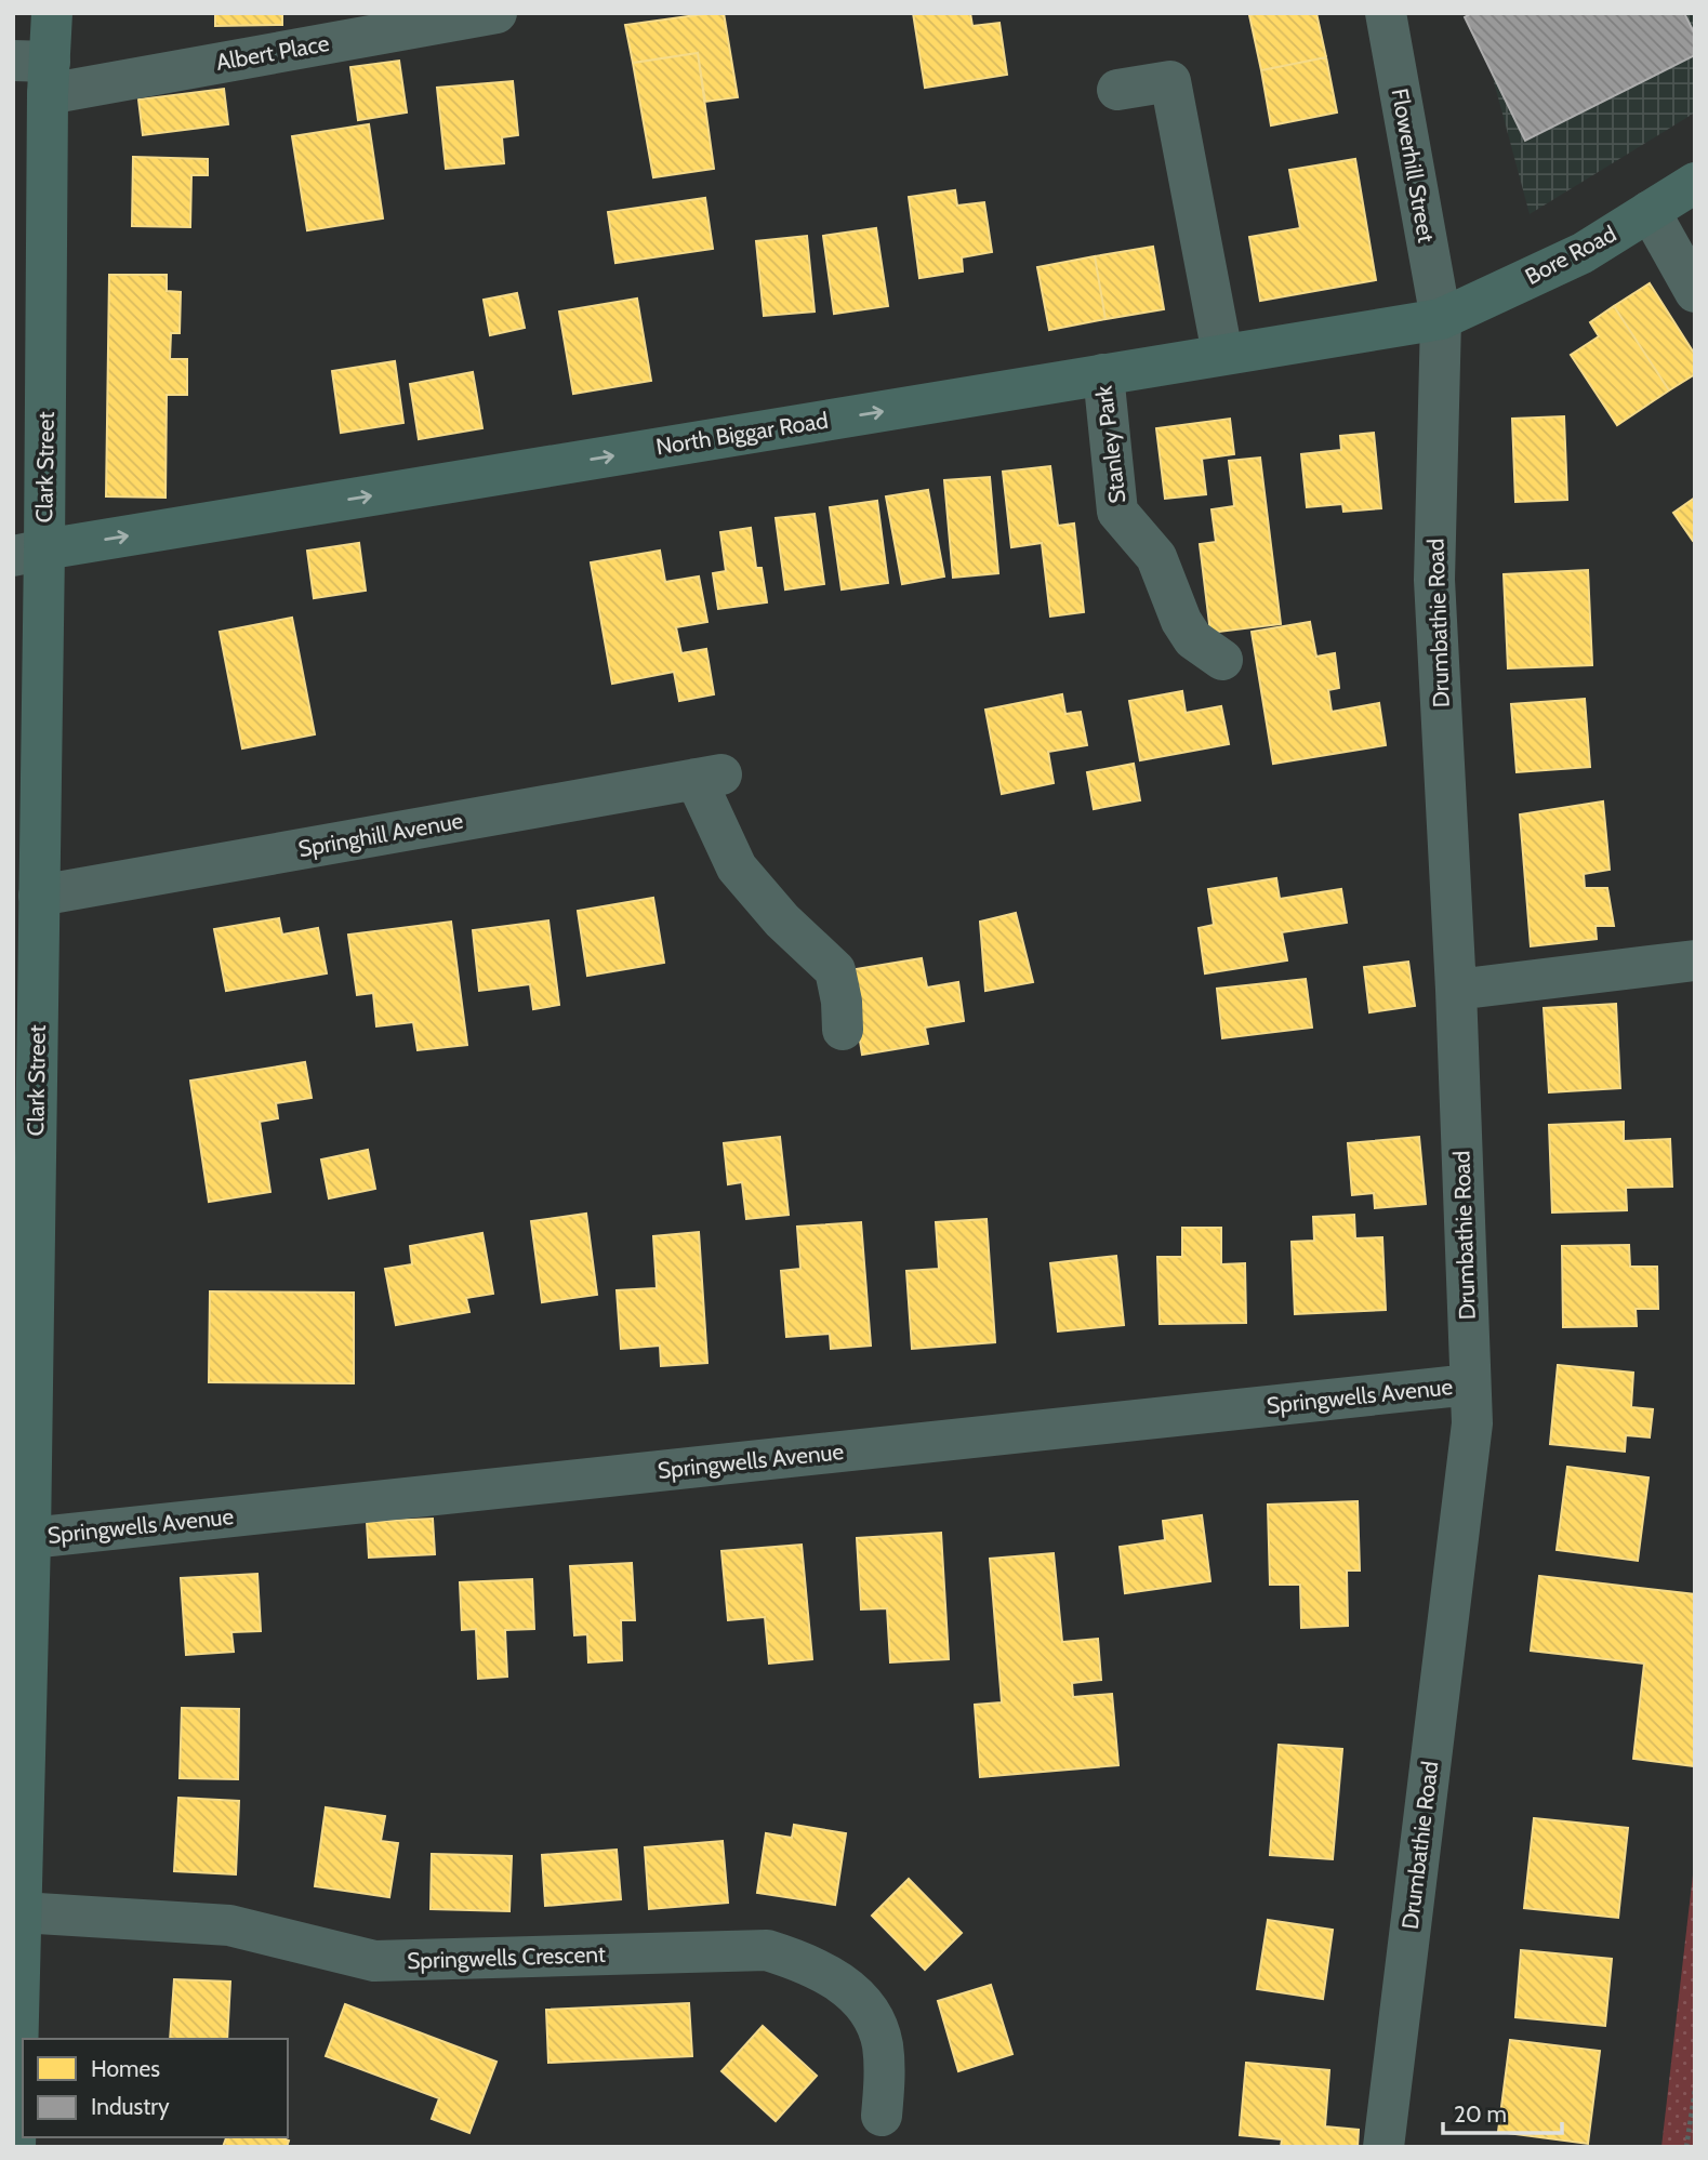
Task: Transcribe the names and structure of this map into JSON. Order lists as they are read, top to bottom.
{
  "streets": {
    "main road": ["Bore Road", "North Biggar Road", "Clark Street"],
    "street": [
      "Albert Place",
      "Flowerhill Street",
      "Stanley Park",
      "Drumbathie Road",
      "Springhill Avenue",
      "Springwells Avenue",
      "Springwells Crescent"
    ]
  },
  "crossings": [
    ["Albert Place", "Clark Street"],
    ["Flowerhill Street", "Bore Road"],
    ["Flowerhill Street", "North Biggar Road"],
    ["Flowerhill Street", "Drumbathie Road"],
    ["Bore Road", "North Biggar Road"],
    ["Bore Road", "Drumbathie Road"],
    ["North Biggar Road", "Stanley Park"],
    ["North Biggar Road", "Clark Street"],
    ["North Biggar Road", "Drumbathie Road"],
    ["Clark Street", "Springhill Avenue"],
    ["Clark Street", "Springwells Avenue"],
    ["Clark Street", "Springwells Crescent"],
    ["Drumbathie Road", "Springwells Avenue"]
  ],
  "one_way": ["North Biggar Road"],
  "legend": ["Homes", "Industry"],
  "scale_bar": "20 m"
}
